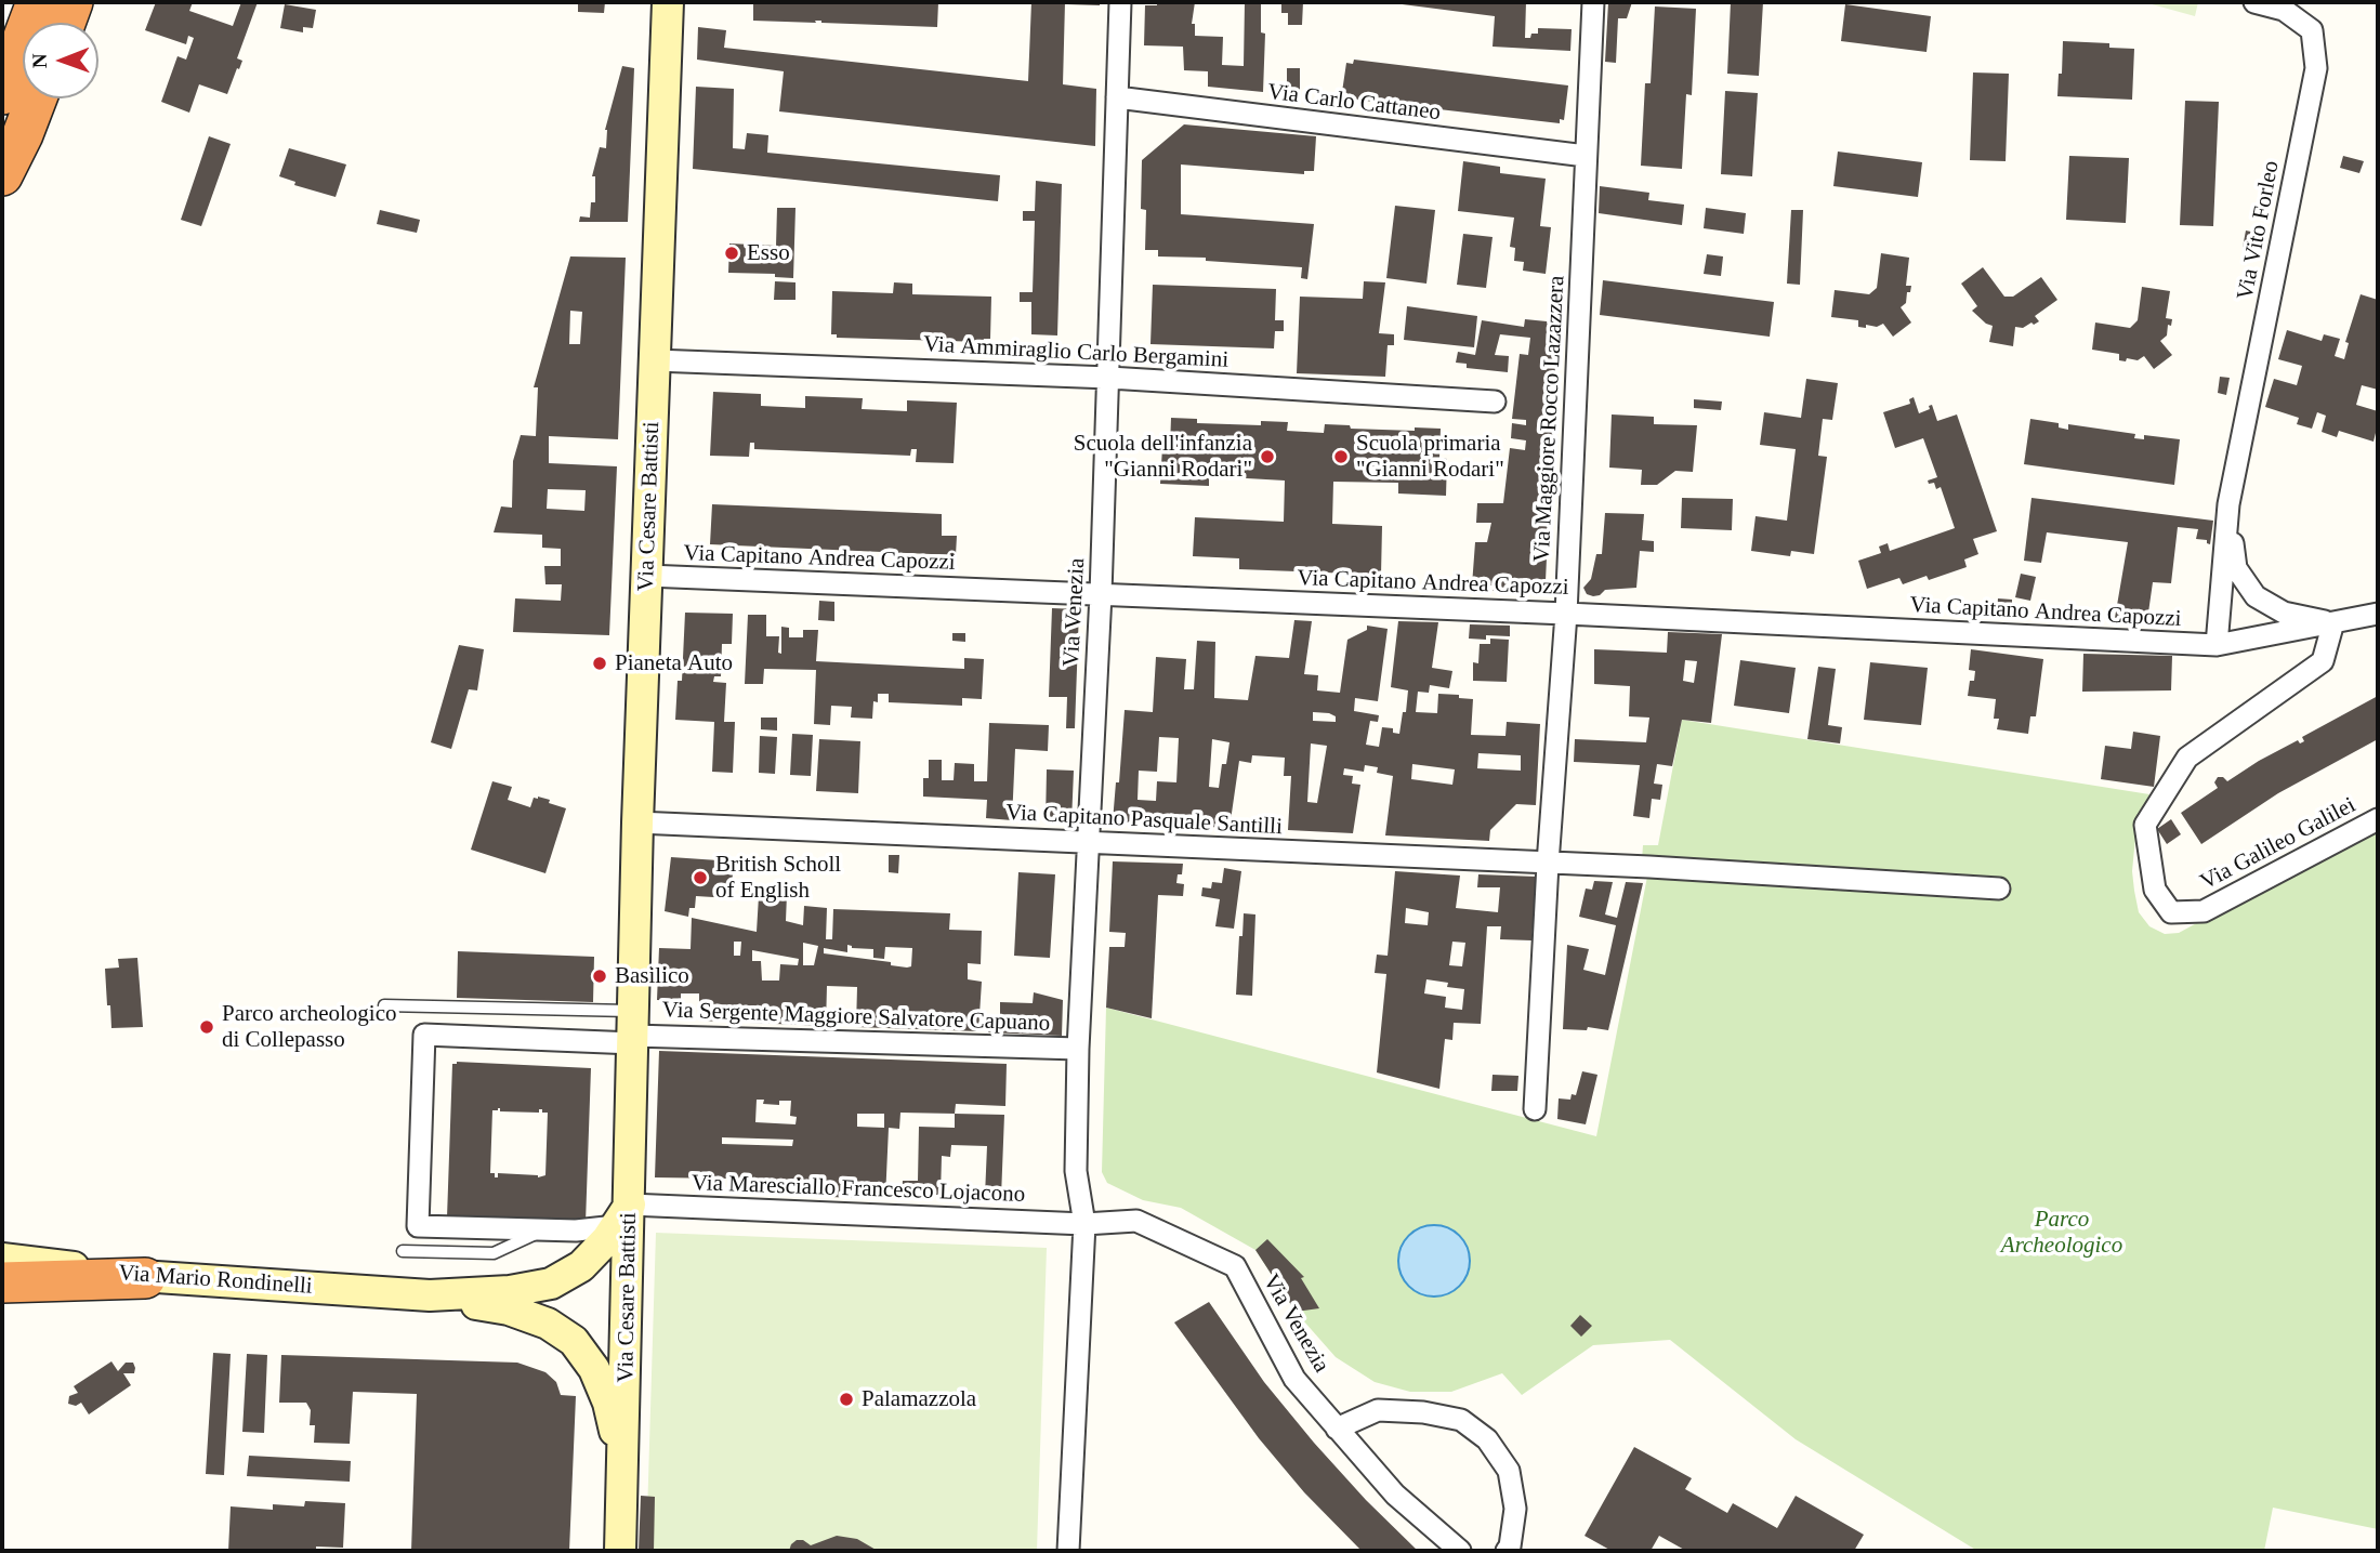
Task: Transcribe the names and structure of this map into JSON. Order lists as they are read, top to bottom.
{
  "streets": {
    "main road": ["Via Cesare Battisti", "Via Mario Rondinelli"],
    "street": [
      "Via Carlo Cattaneo",
      "Via Vito Forleo",
      "Via Ammiraglio Carlo Bergamini",
      "Via Maggiore Rocco Lazazzera",
      "Via Capitano Andrea Capozzi",
      "Via Venezia",
      "Via Capitano Pasquale Santilli",
      "Via Galileo Galilei",
      "Via Sergente Maggiore Salvatore Capuano",
      "Via Maresciallo Francesco Lojacono"
    ]
  },
  "crossings": [
    ["Via Carlo Cattaneo", "Via Maggiore Rocco Lazazzera"],
    ["Via Carlo Cattaneo", "Via Venezia"],
    ["Via Ammiraglio Carlo Bergamini", "Via Cesare Battisti"],
    ["Via Ammiraglio Carlo Bergamini", "Via Venezia"],
    ["Via Maggiore Rocco Lazazzera", "Via Capitano Andrea Capozzi"],
    ["Via Maggiore Rocco Lazazzera", "Via Capitano Pasquale Santilli"],
    ["Via Cesare Battisti", "Via Capitano Andrea Capozzi"],
    ["Via Cesare Battisti", "Via Capitano Pasquale Santilli"],
    ["Via Cesare Battisti", "Via Sergente Maggiore Salvatore Capuano"],
    ["Via Cesare Battisti", "Via Maresciallo Francesco Lojacono"],
    ["Via Cesare Battisti", "Via Mario Rondinelli"],
    ["Via Capitano Andrea Capozzi", "Via Venezia"],
    ["Via Venezia", "Via Capitano Pasquale Santilli"],
    ["Via Venezia", "Via Sergente Maggiore Salvatore Capuano"],
    ["Via Venezia", "Via Maresciallo Francesco Lojacono"],
    ["Via Maresciallo Francesco Lojacono", "Via Mario Rondinelli"]
  ],
  "parks": ["Parco Archeologico"],
  "places": [
    "Esso",
    "Scuola dell'infanzia \"Gianni Rodari\"",
    "Scuola primaria \"Gianni Rodari\"",
    "Pianeta Auto",
    "British Scholl of English",
    "Basilico",
    "Parco archeologico di Collepasso",
    "Palamazzola"
  ],
  "north": "left"
}
